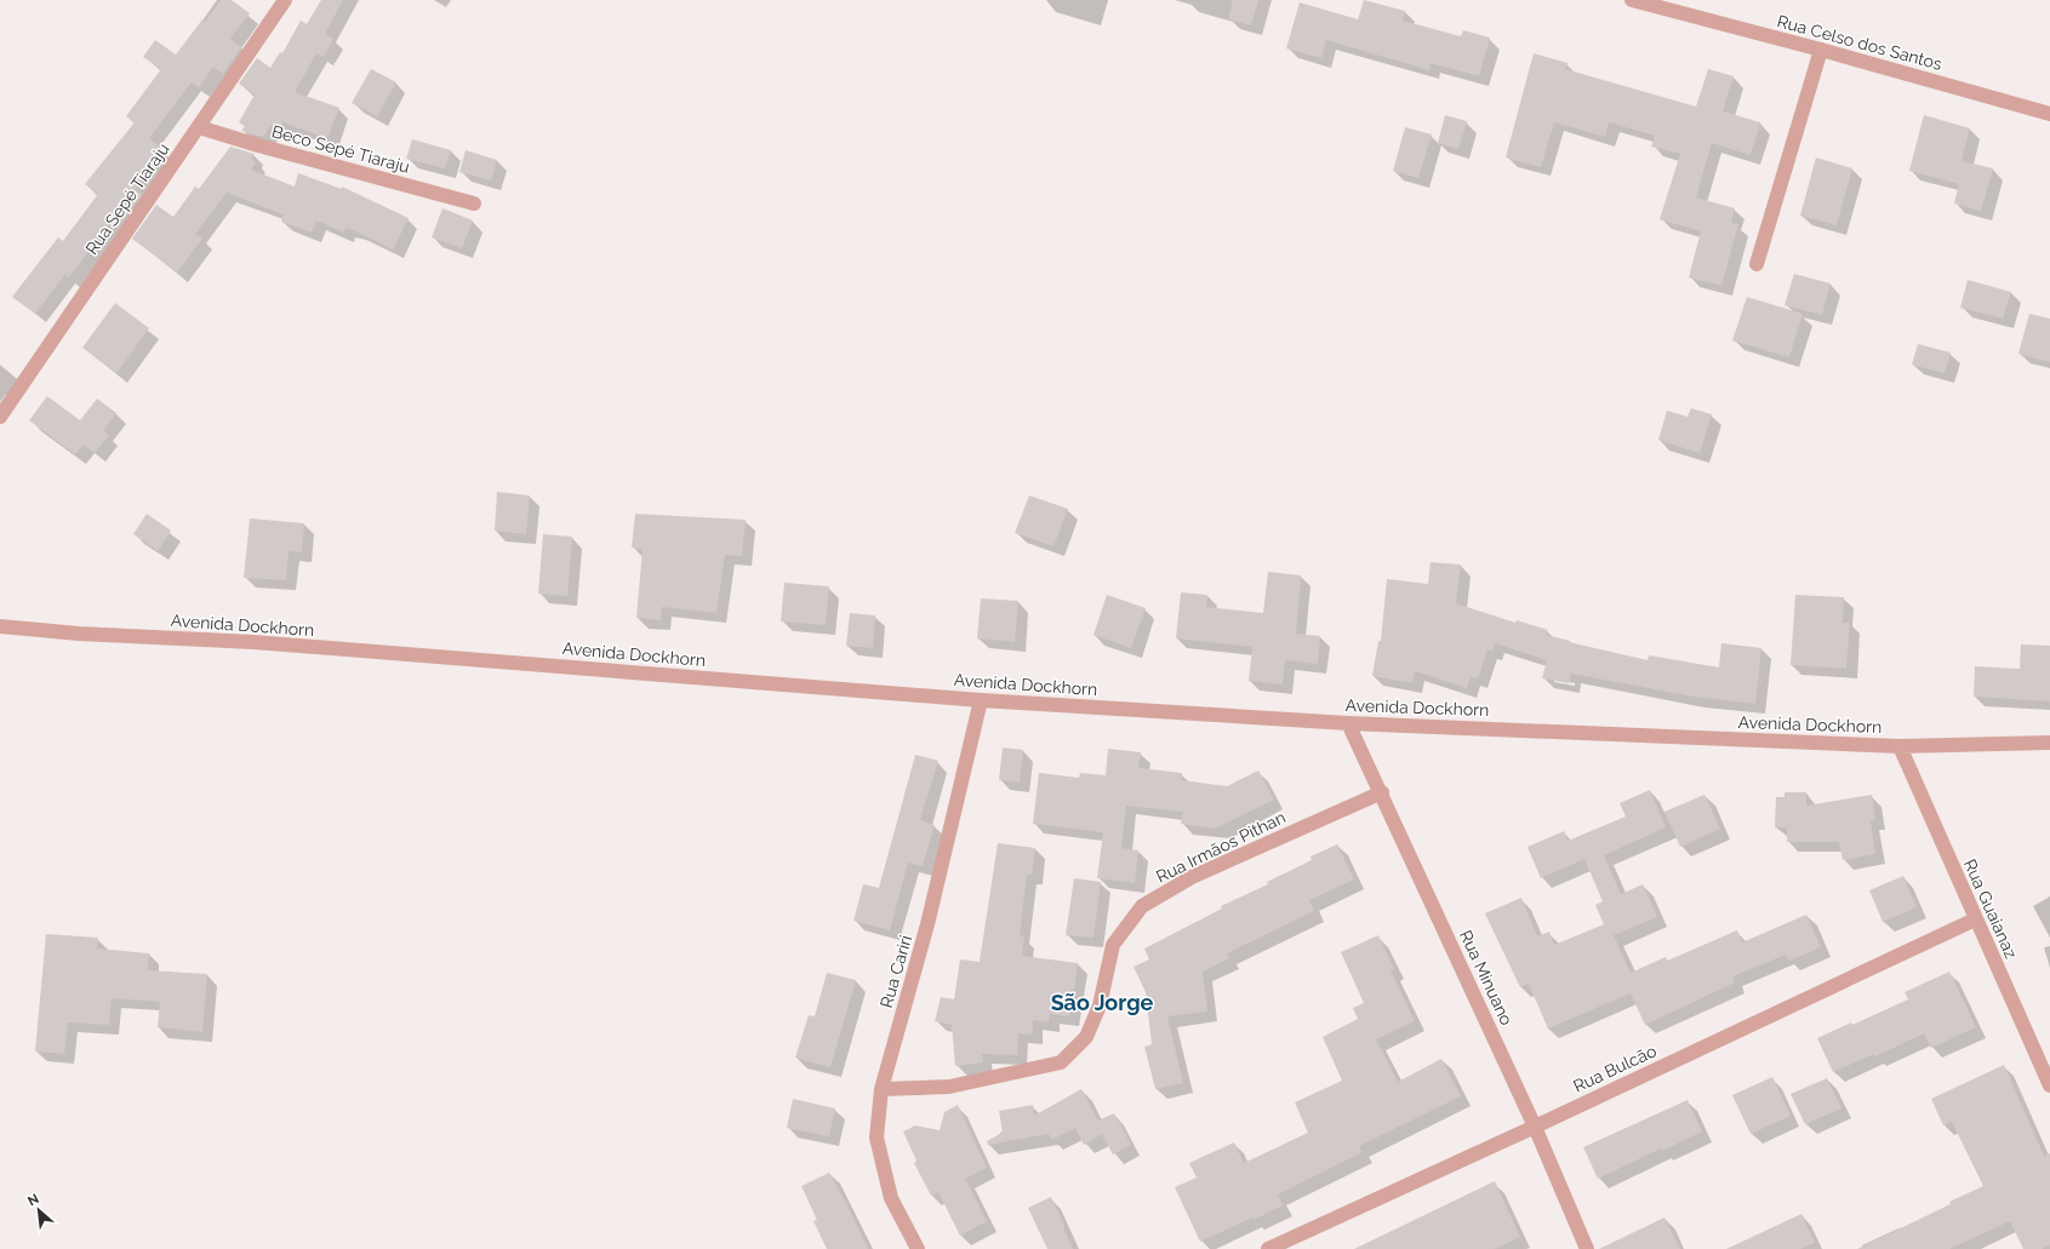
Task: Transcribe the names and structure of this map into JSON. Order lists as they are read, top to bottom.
{
  "streets": {
    "street": [
      "Rua Celso dos Santos",
      "Beco Sepé Tiaraju",
      "Rua Sepé Tiaraju",
      "Avenida Dockhorn",
      "Rua Irmãos Pithan",
      "Rua Guaianaz",
      "Rua Cariri",
      "Rua Minuano",
      "Rua Bulcão"
    ]
  },
  "crossings": [
    ["Beco Sepé Tiaraju", "Rua Sepé Tiaraju"],
    ["Avenida Dockhorn", "Rua Guaianaz"],
    ["Avenida Dockhorn", "Rua Cariri"],
    ["Avenida Dockhorn", "Rua Minuano"],
    ["Rua Irmãos Pithan", "Rua Cariri"],
    ["Rua Irmãos Pithan", "Rua Minuano"],
    ["Rua Guaianaz", "Rua Bulcão"],
    ["Rua Minuano", "Rua Bulcão"]
  ],
  "districts": ["São Jorge"],
  "north": "top left"
}
